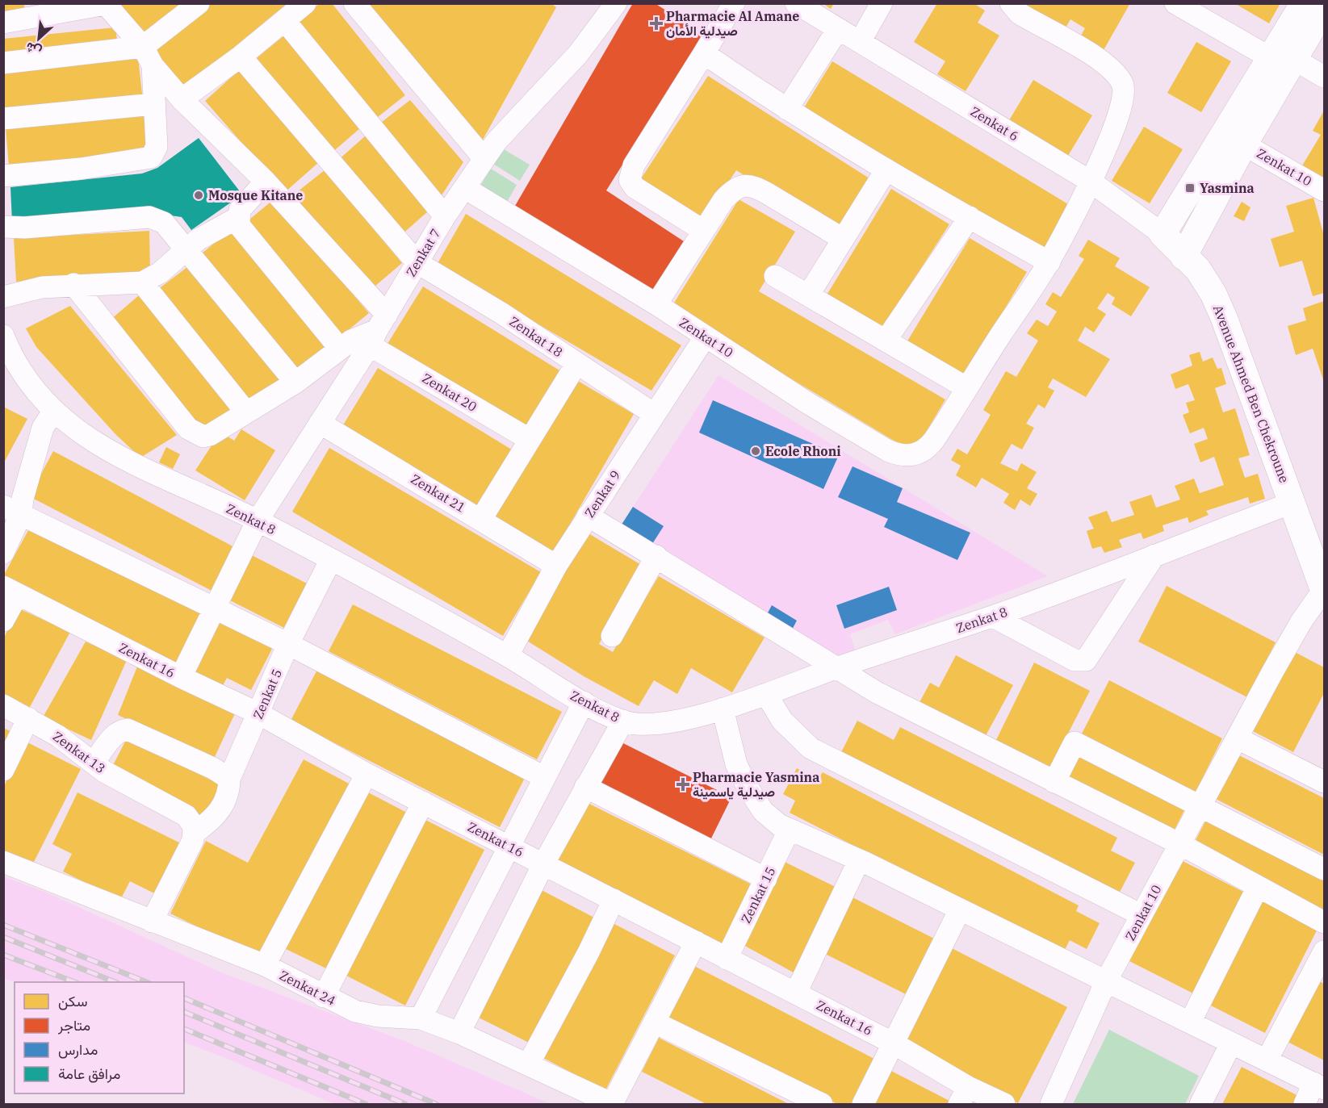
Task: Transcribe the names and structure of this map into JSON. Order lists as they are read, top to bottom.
{
  "streets": {
    "main road": ["Zenkat 6", "Avenue Ahmed Ben Chekroune"],
    "street": [
      "Zenkat 10",
      "Zenkat 7",
      "Zenkat 18",
      "Zenkat 20",
      "Zenkat 21",
      "Zenkat 9",
      "Zenkat 8",
      "Zenkat 16",
      "Zenkat 5",
      "Zenkat 13",
      "Zenkat 15",
      "Zenkat 24"
    ]
  },
  "crossings": [
    ["Zenkat 6", "Zenkat 10"],
    ["Zenkat 6", "Avenue Ahmed Ben Chekroune"],
    ["Zenkat 10", "Zenkat 7"],
    ["Zenkat 10", "Avenue Ahmed Ben Chekroune"],
    ["Zenkat 10", "Zenkat 9"],
    ["Zenkat 7", "Zenkat 18"],
    ["Zenkat 7", "Zenkat 20"],
    ["Zenkat 7", "Zenkat 21"],
    ["Zenkat 7", "Zenkat 8"],
    ["Zenkat 7", "Zenkat 16"],
    ["Zenkat 18", "Zenkat 9"],
    ["Avenue Ahmed Ben Chekroune", "Zenkat 8"],
    ["Zenkat 21", "Zenkat 9"],
    ["Zenkat 9", "Zenkat 8"],
    ["Zenkat 8", "Zenkat 5"],
    ["Zenkat 16", "Zenkat 5"],
    ["Zenkat 16", "Zenkat 15"],
    ["Zenkat 5", "Zenkat 13"]
  ],
  "places": {
    "health": ["Pharmacie Al Amane صيدلية الأمان", "Pharmacie Yasmina صيدلية ياسمينة"],
    "transit": ["Yasmina"],
    "other": ["Mosque Kitane", "Ecole Rhoni"]
  },
  "legend": [
    "سكن",
    "متاجر",
    "مدارس",
    "مرافق عامة"
  ],
  "north": "bottom left"
}
